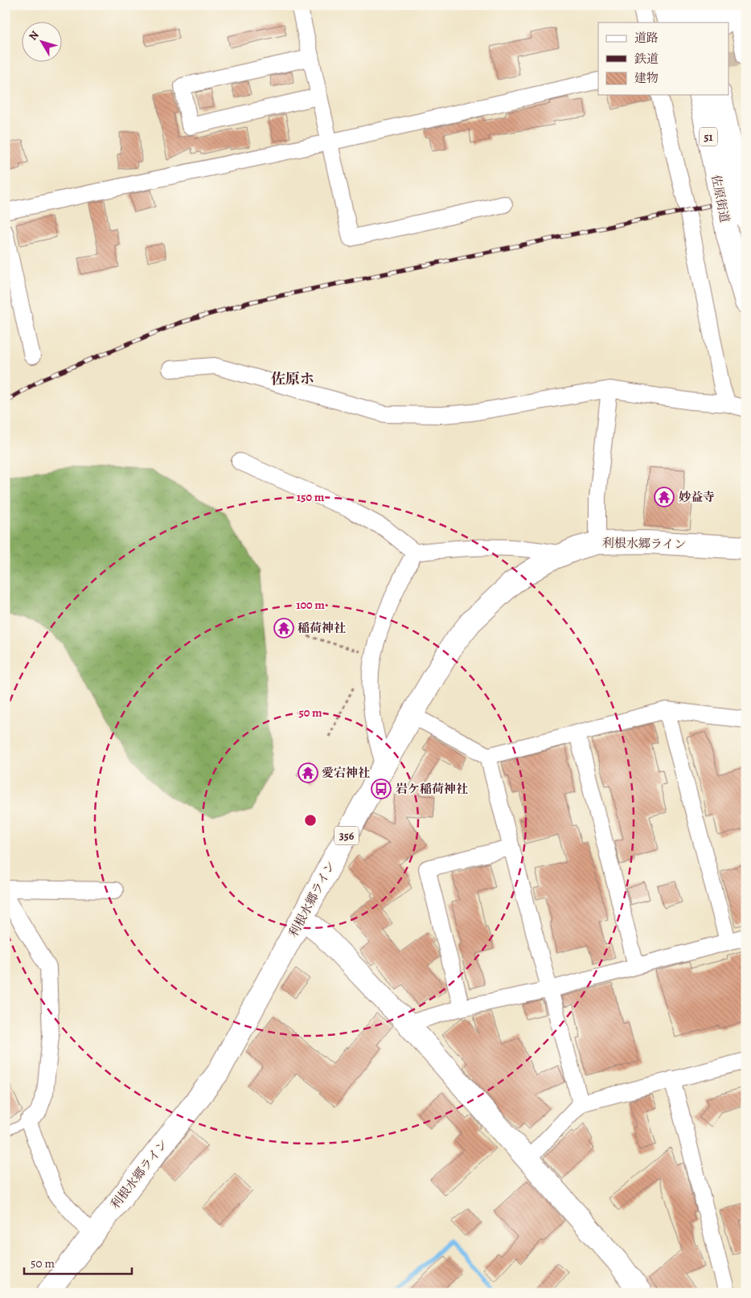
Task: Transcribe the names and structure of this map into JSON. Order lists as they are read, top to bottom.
{
  "streets": {
    "main road": [
      "51",
      "佐原街道",
      "利根水郷ライン",
      "356"
    ]
  },
  "districts": ["佐原ホ"],
  "places": {
    "temple": ["妙益寺", "稲荷神社", "愛宕神社"],
    "bus stop": ["岩ケ稲荷神社"]
  },
  "legend": ["道路", "鉄道", "建物"],
  "scale_bar": "50 m",
  "north": "top left",
  "rings": ["150 m", "100 m", "50 m"]
}
